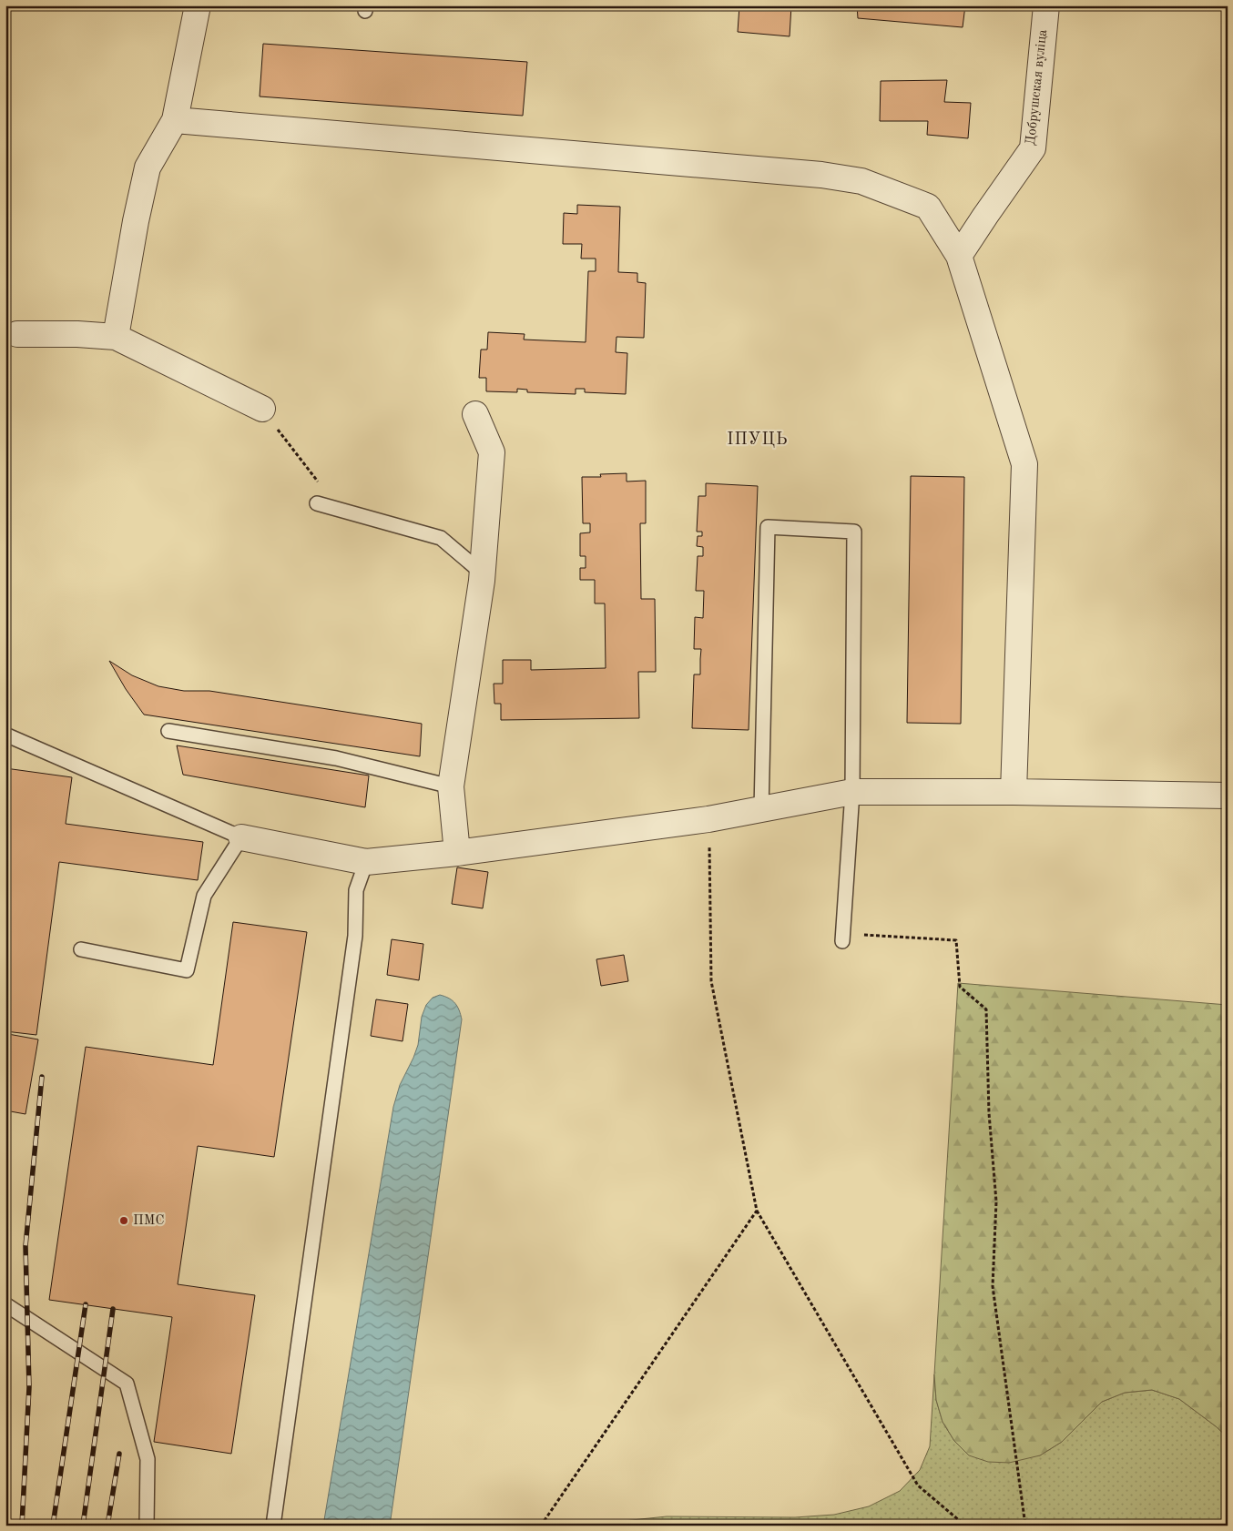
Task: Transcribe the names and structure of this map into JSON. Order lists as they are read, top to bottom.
{
  "streets": {
    "street": ["Добрушская вуліца"]
  },
  "districts": ["ІПУЦЬ"],
  "places": ["ПМС"]
}
